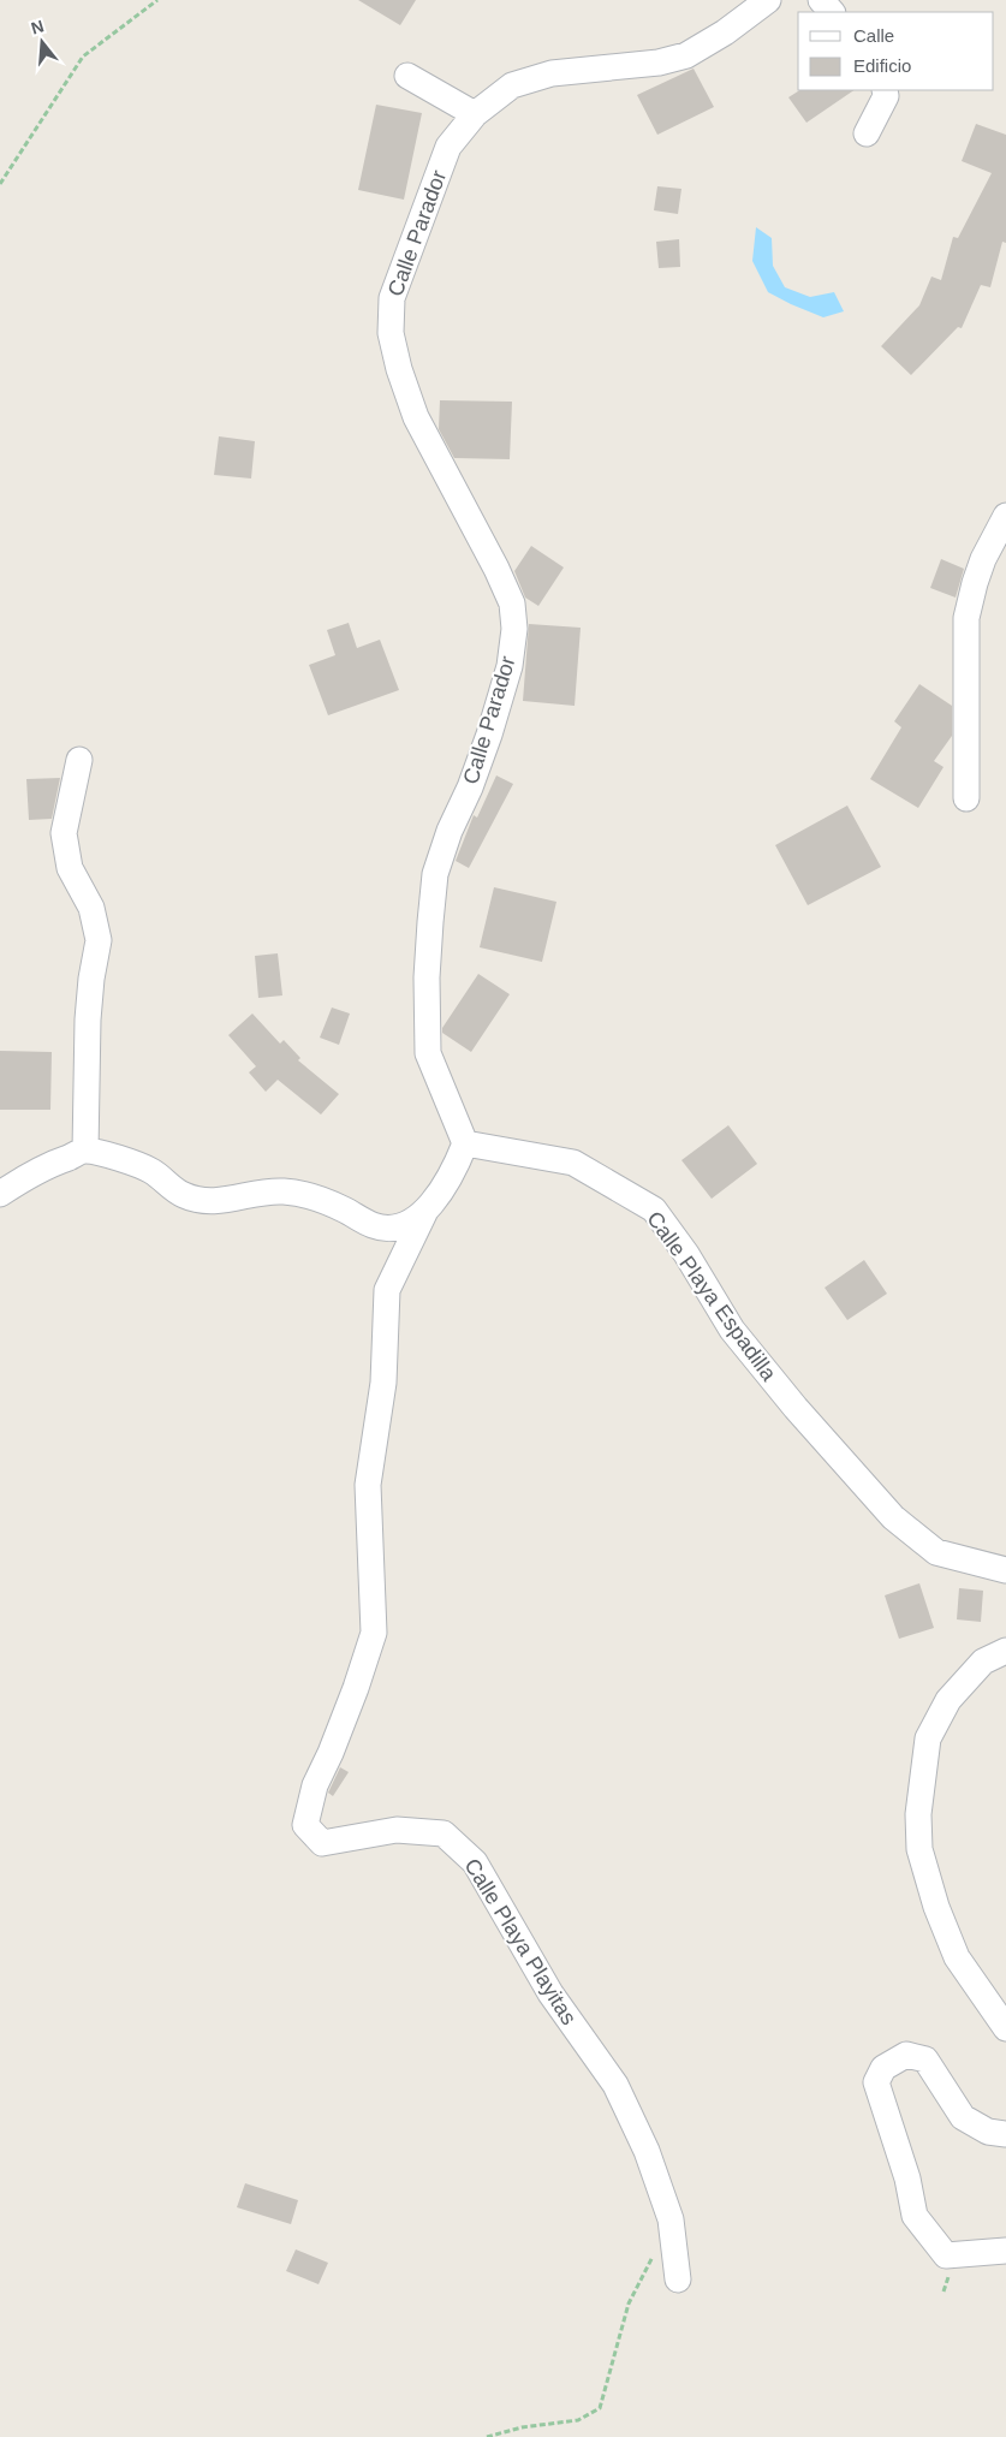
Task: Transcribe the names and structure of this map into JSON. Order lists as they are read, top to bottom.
{
  "streets": {
    "street": ["Calle Parador", "Calle Playa Espadilla", "Calle Playa Playitas"]
  },
  "crossings": [
    ["Calle Parador", "Calle Playa Espadilla"]
  ],
  "legend": ["Calle", "Edificio"],
  "north": "top"
}
